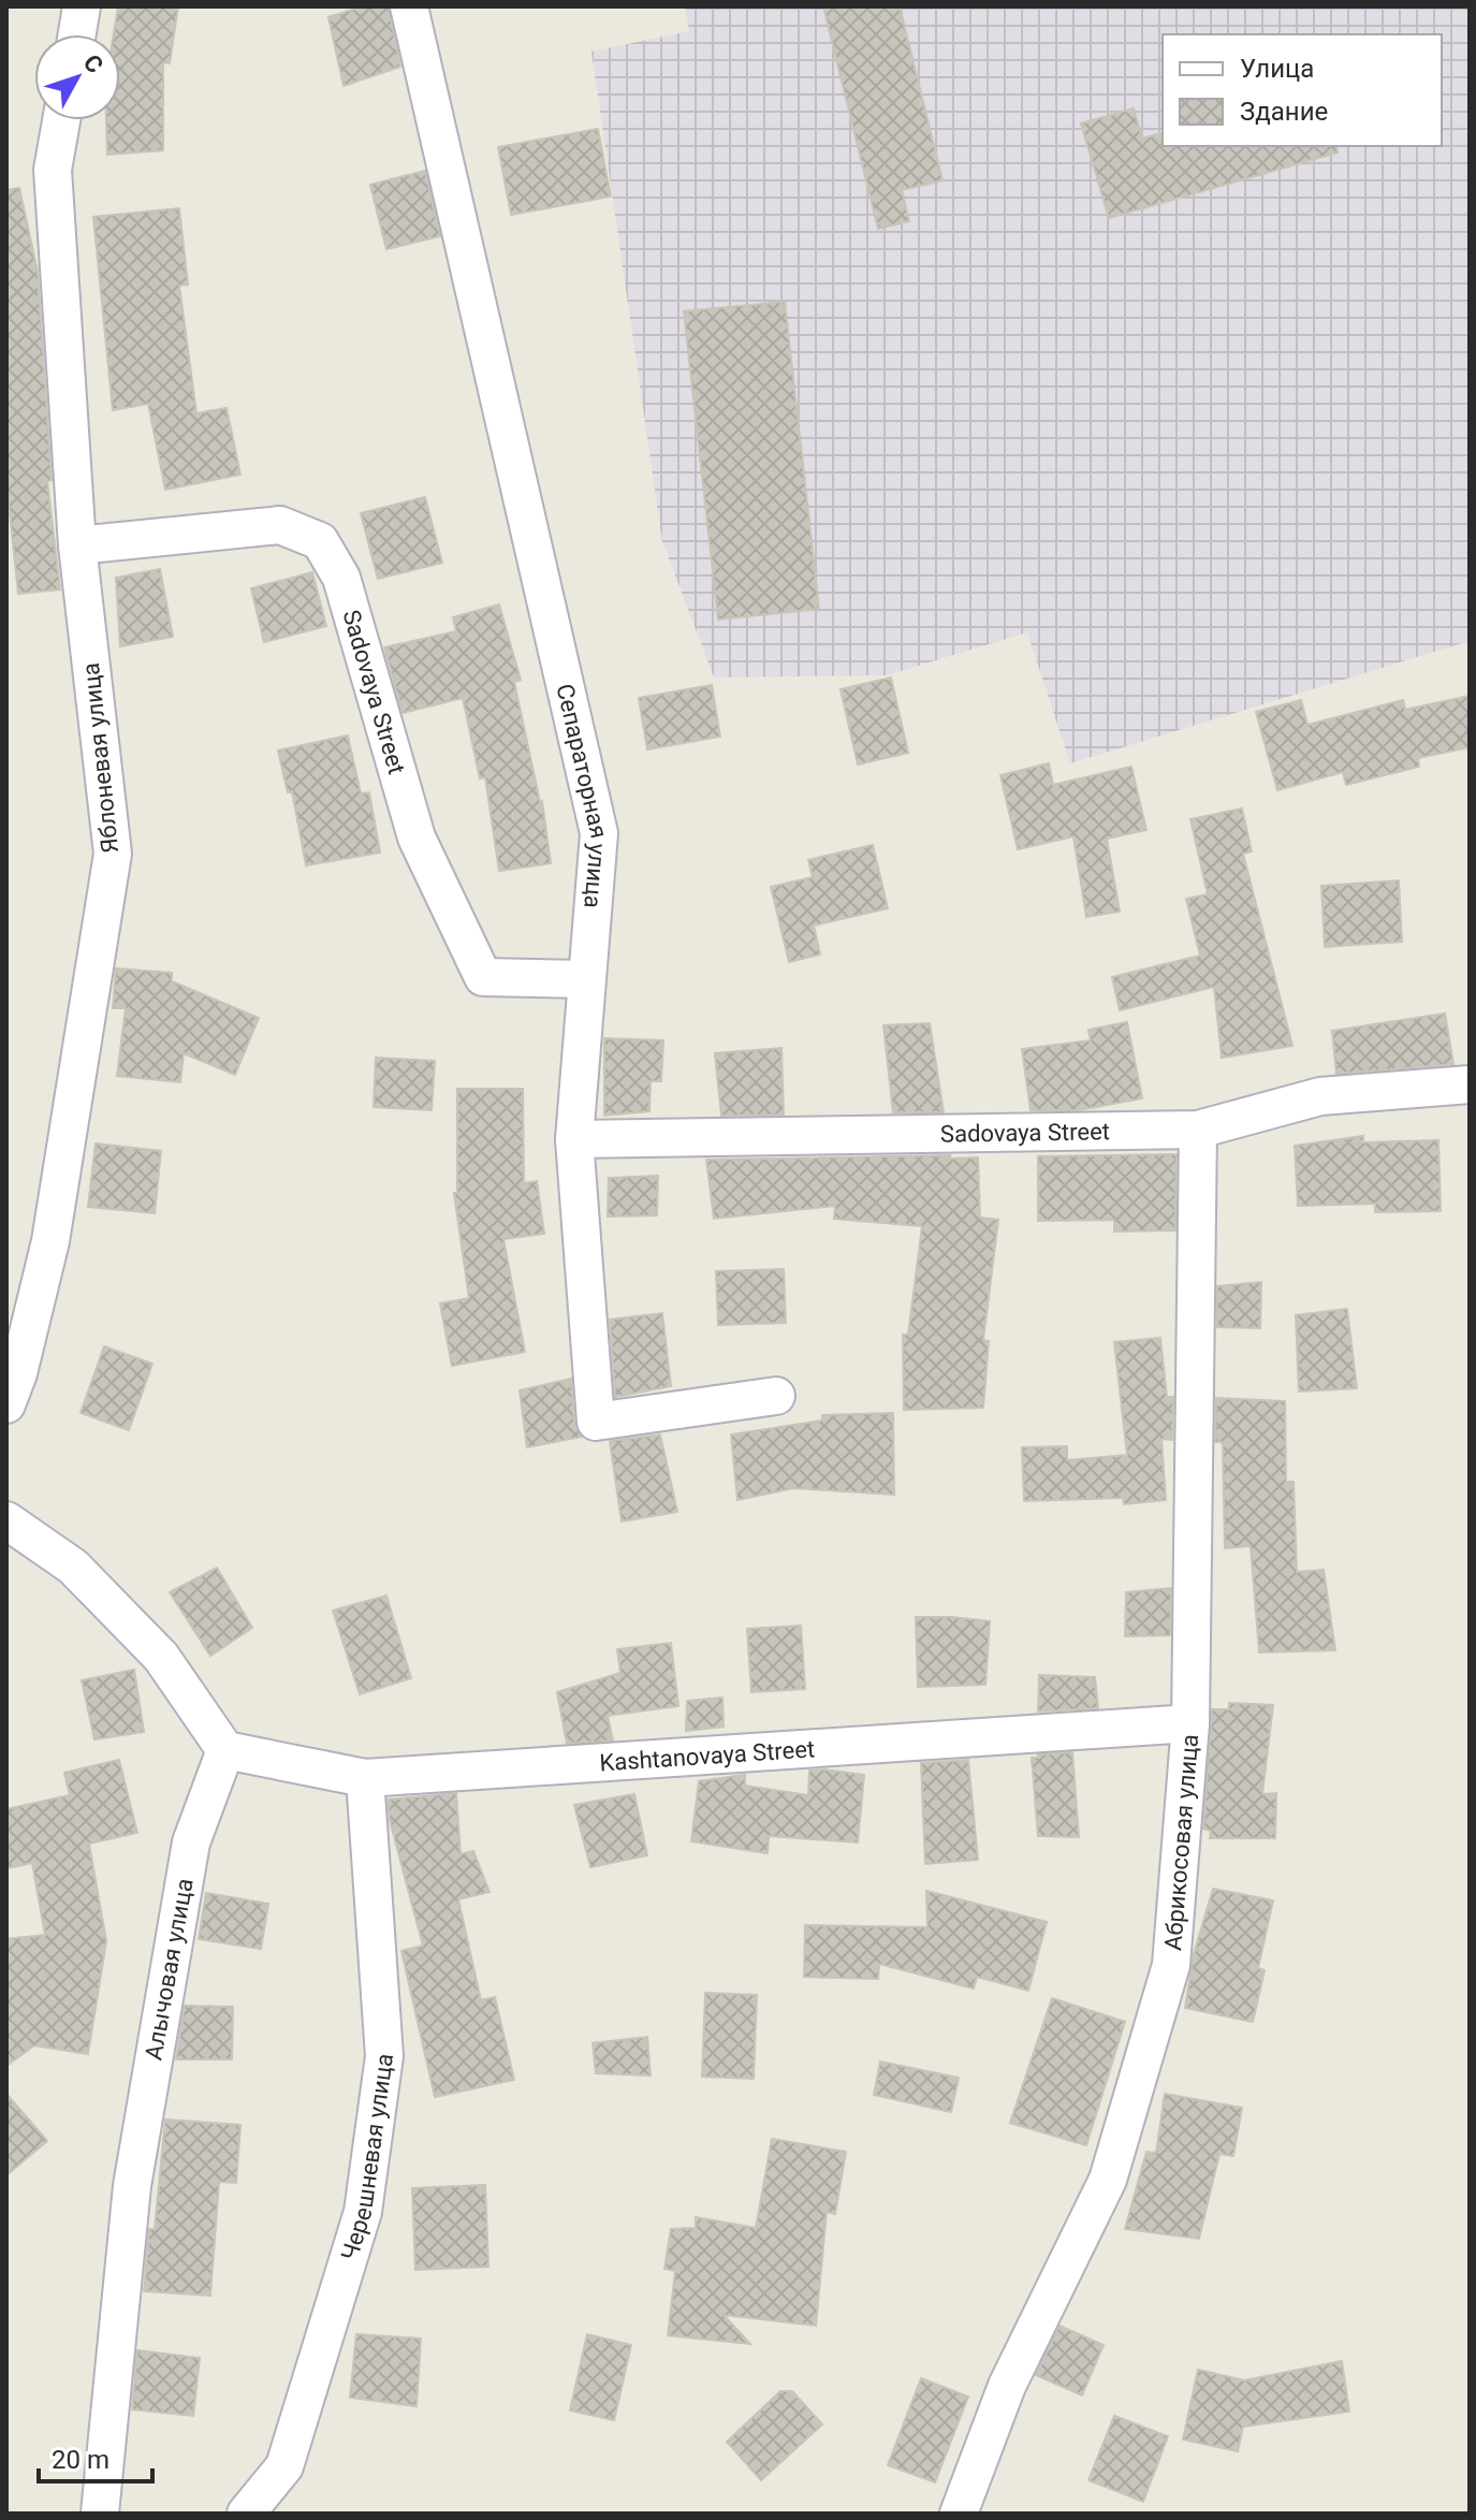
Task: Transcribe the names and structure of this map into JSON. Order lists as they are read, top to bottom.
{
  "streets": {
    "street": [
      "Sadovaya Street",
      "Яблоневая улица",
      "Сепараторная улица",
      "Kashtanovaya Street",
      "Абрикосовая улица",
      "Алычовая улица",
      "Черешневая улица"
    ]
  },
  "crossings": [
    ["Sadovaya Street", "Яблоневая улица"],
    ["Sadovaya Street", "Сепараторная улица"],
    ["Sadovaya Street", "Абрикосовая улица"],
    ["Kashtanovaya Street", "Абрикосовая улица"],
    ["Kashtanovaya Street", "Алычовая улица"],
    ["Kashtanovaya Street", "Черешневая улица"]
  ],
  "legend": ["Улица", "Здание"],
  "scale_bar": "20 m",
  "north": "top right"
}
